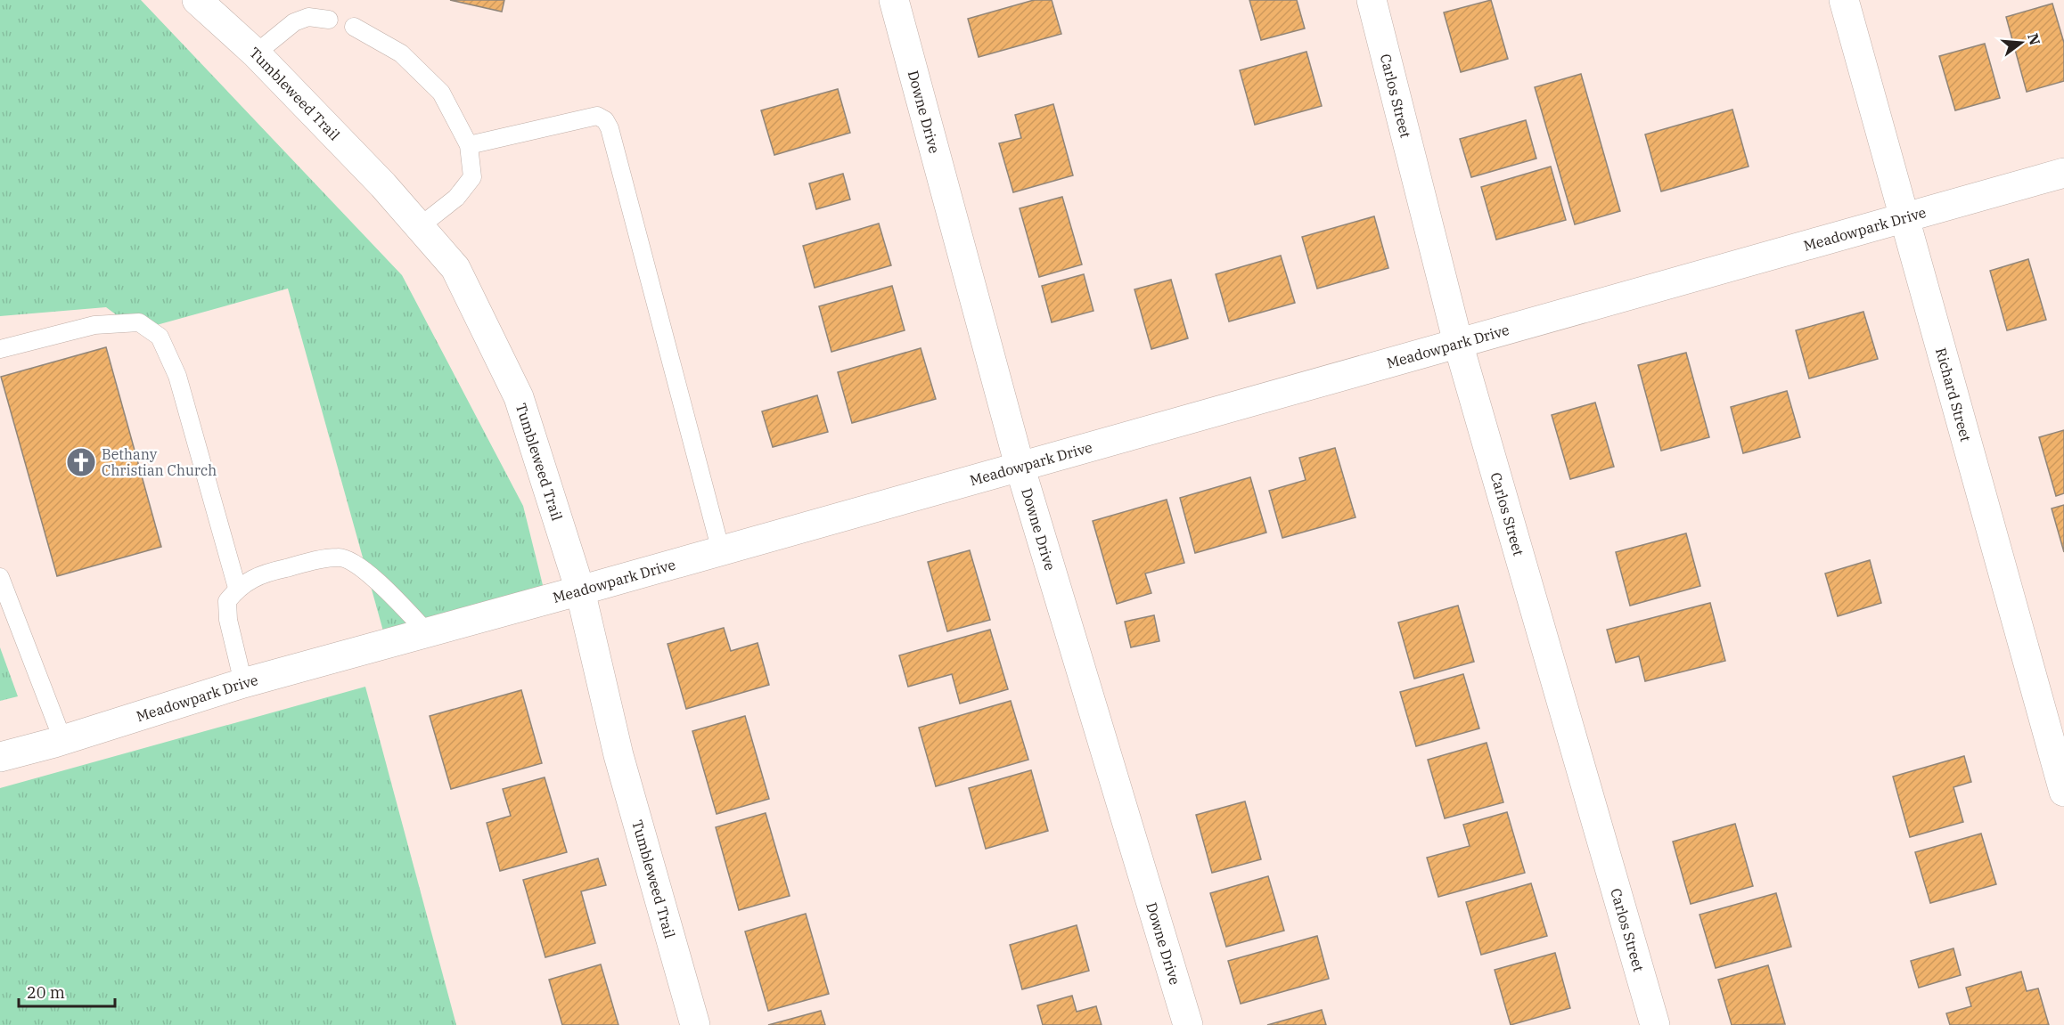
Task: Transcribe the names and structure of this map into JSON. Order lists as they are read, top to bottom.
{
  "streets": {
    "street": [
      "Tumbleweed Trail",
      "Carlos Street",
      "Downe Drive",
      "Meadowpark Drive",
      "Richard Street"
    ]
  },
  "crossings": [
    ["Tumbleweed Trail", "Meadowpark Drive"],
    ["Carlos Street", "Meadowpark Drive"],
    ["Downe Drive", "Meadowpark Drive"],
    ["Meadowpark Drive", "Richard Street"]
  ],
  "places": {
    "church": ["Bethany Christian Church"]
  },
  "scale_bar": "20 m",
  "north": "right"
}
